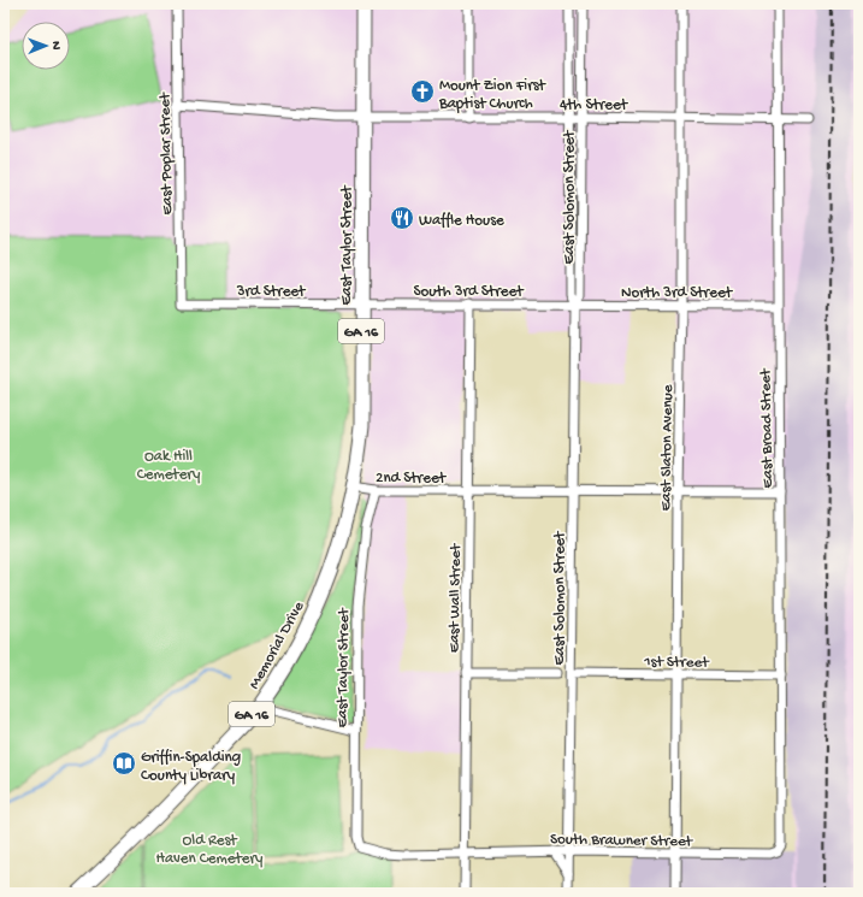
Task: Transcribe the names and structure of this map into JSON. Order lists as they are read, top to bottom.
{
  "streets": {
    "main road": ["East Taylor Street", "GA 16", "Memorial Drive"],
    "street": [
      "4th Street",
      "East Poplar Street",
      "East Solomon Street",
      "3rd Street",
      "South 3rd Street",
      "North 3rd Street",
      "East Broad Street",
      "East Slaton Avenue",
      "2nd Street",
      "East Wall Street",
      "1st Street",
      "South Brawner Street"
    ]
  },
  "crossings": [
    ["4th Street", "East Poplar Street"],
    ["4th Street", "East Solomon Street"],
    ["4th Street", "East Taylor Street"],
    ["4th Street", "East Broad Street"],
    ["4th Street", "East Slaton Avenue"],
    ["East Poplar Street", "3rd Street"],
    ["East Solomon Street", "South 3rd Street"],
    ["East Solomon Street", "North 3rd Street"],
    ["East Solomon Street", "2nd Street"],
    ["East Solomon Street", "1st Street"],
    ["East Solomon Street", "South Brawner Street"],
    ["East Taylor Street", "3rd Street"],
    ["East Taylor Street", "South 3rd Street"],
    ["East Taylor Street", "2nd Street"],
    ["East Taylor Street", "East Wall Street"],
    ["East Taylor Street", "Memorial Drive"],
    ["East Taylor Street", "South Brawner Street"],
    ["3rd Street", "South 3rd Street"],
    ["South 3rd Street", "North 3rd Street"],
    ["South 3rd Street", "East Wall Street"],
    ["North 3rd Street", "East Broad Street"],
    ["North 3rd Street", "East Slaton Avenue"],
    ["East Broad Street", "1st Street"],
    ["East Broad Street", "South Brawner Street"],
    ["East Slaton Avenue", "2nd Street"],
    ["East Slaton Avenue", "1st Street"],
    ["East Slaton Avenue", "South Brawner Street"],
    ["2nd Street", "East Wall Street"],
    ["2nd Street", "Memorial Drive"],
    ["East Wall Street", "South Brawner Street"]
  ],
  "parks": ["Oak Hill Cemetery", "Old Rest Haven Cemetery"],
  "places": {
    "church": ["Mount Zion First Baptist Church"],
    "restaurant": ["Waffle House"],
    "library": ["Griffin-Spalding County Library"]
  },
  "north": "right"
}
